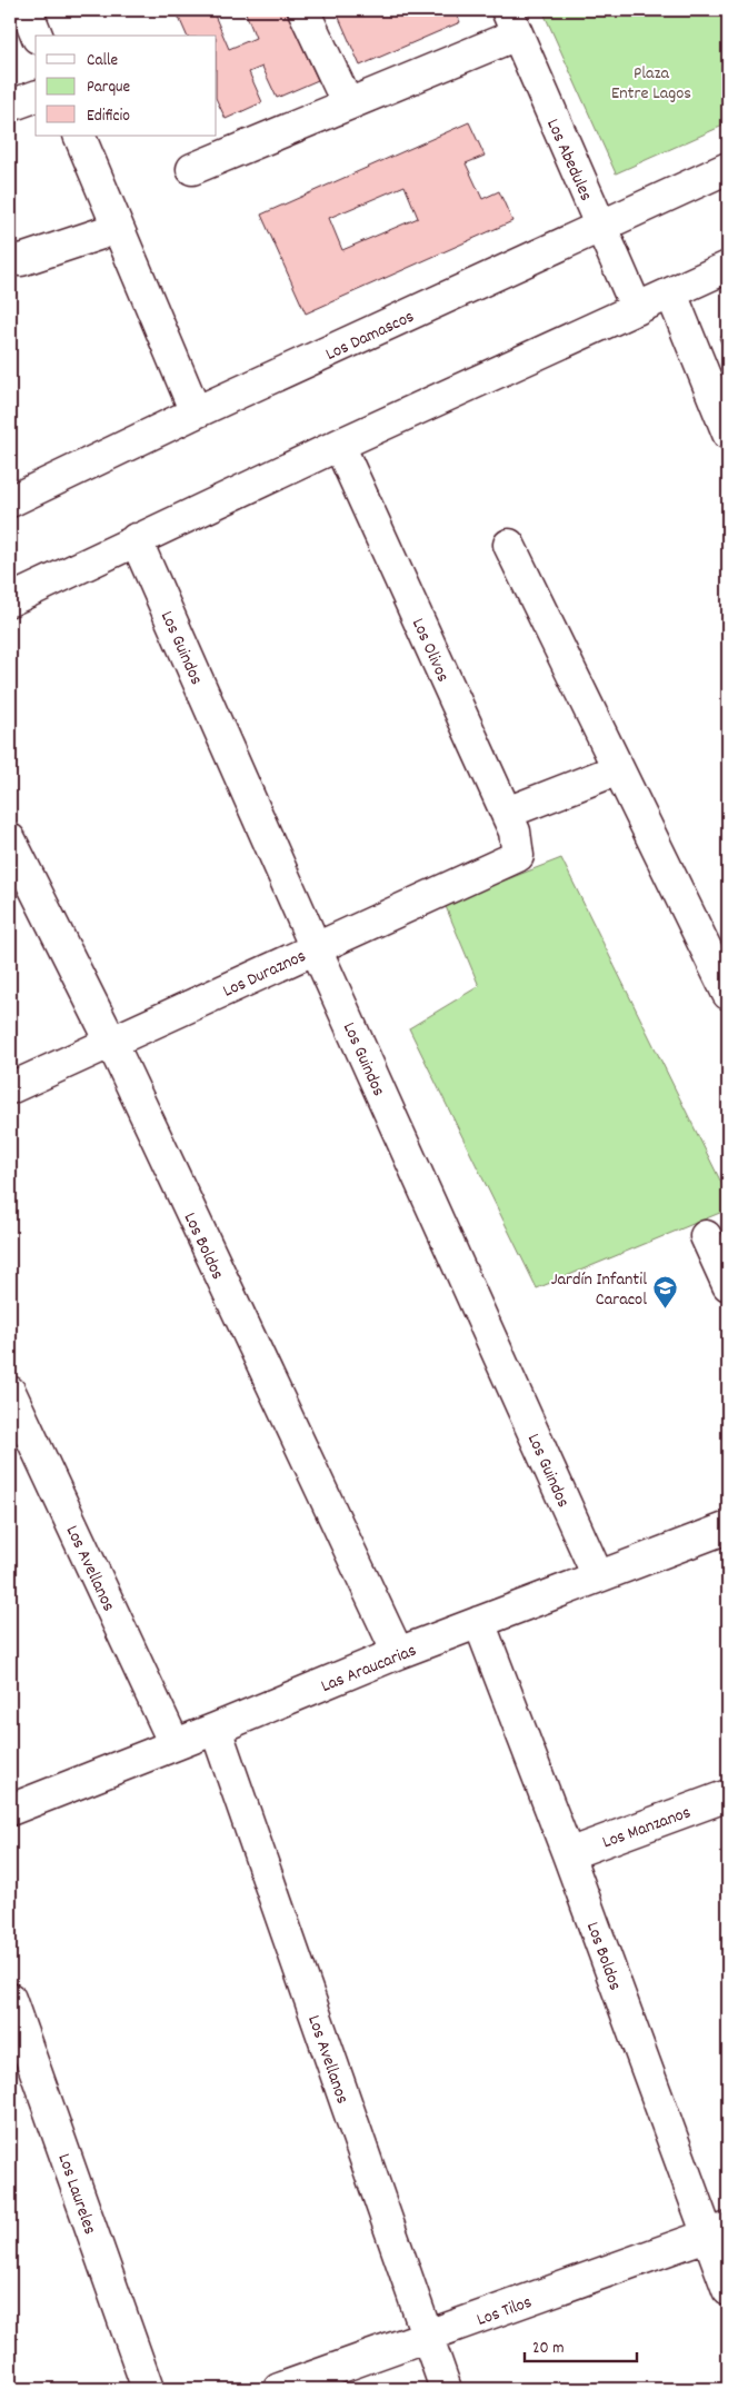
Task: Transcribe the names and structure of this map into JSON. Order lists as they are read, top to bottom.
{
  "streets": {
    "street": [
      "Los Abedules",
      "Los Damascos",
      "Los Guindos",
      "Los Olivos",
      "Los Duraznos",
      "Los Boldos",
      "Los Avellanos",
      "Las Araucarias",
      "Los Manzanos",
      "Los Laureles",
      "Los Tilos"
    ]
  },
  "crossings": [
    ["Los Abedules", "Los Damascos"],
    ["Los Guindos", "Los Duraznos"],
    ["Los Guindos", "Las Araucarias"],
    ["Los Olivos", "Los Duraznos"],
    ["Los Duraznos", "Los Boldos"],
    ["Los Boldos", "Las Araucarias"],
    ["Los Boldos", "Los Manzanos"],
    ["Los Boldos", "Los Tilos"],
    ["Los Avellanos", "Las Araucarias"],
    ["Los Avellanos", "Los Tilos"]
  ],
  "parks": ["Plaza Entre Lagos"],
  "places": {
    "school or university": ["Jardín Infantil Caracol"]
  },
  "legend": ["Calle", "Parque", "Edificio"],
  "scale_bar": "20 m"
}
